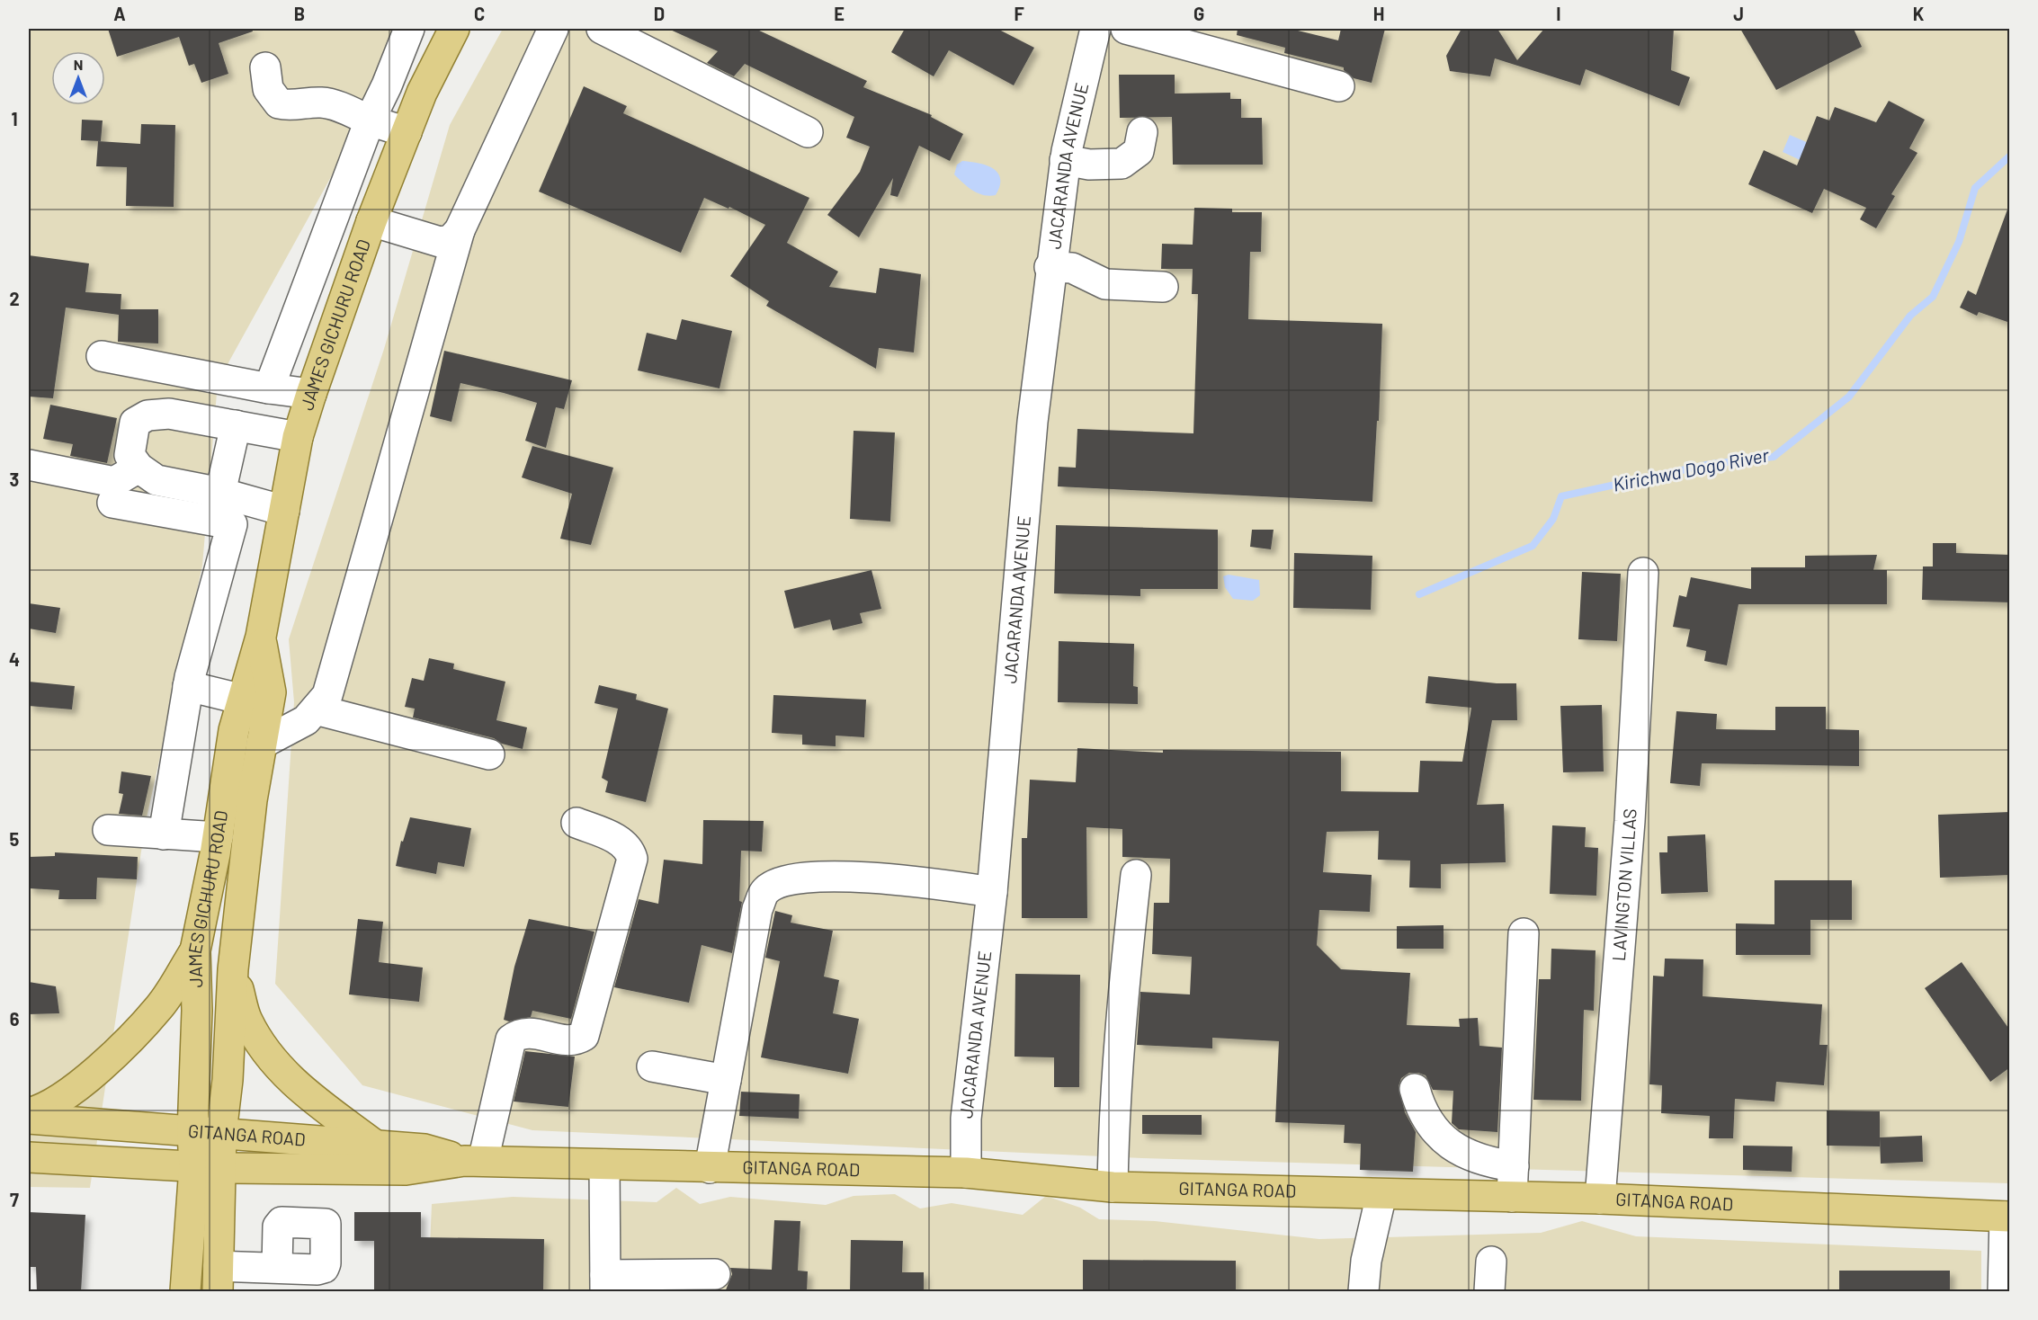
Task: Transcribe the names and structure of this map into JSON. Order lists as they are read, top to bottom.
{
  "streets": {
    "main road": ["JAMES GICHURU ROAD", "GITANGA ROAD"],
    "street": ["JACARANDA AVENUE", "LAVINGTON VILLAS"]
  },
  "crossings": [
    ["JACARANDA AVENUE", "GITANGA ROAD"],
    ["JAMES GICHURU ROAD", "GITANGA ROAD"],
    ["LAVINGTON VILLAS", "GITANGA ROAD"]
  ],
  "water": ["Kirichwa Dogo River"],
  "north": "top",
  "grid": {
    "columns": [
      "A",
      "B",
      "C",
      "D",
      "E",
      "F",
      "G",
      "H",
      "I",
      "J",
      "K"
    ],
    "rows": [
      "1",
      "2",
      "3",
      "4",
      "5",
      "6",
      "7"
    ]
  }
}
